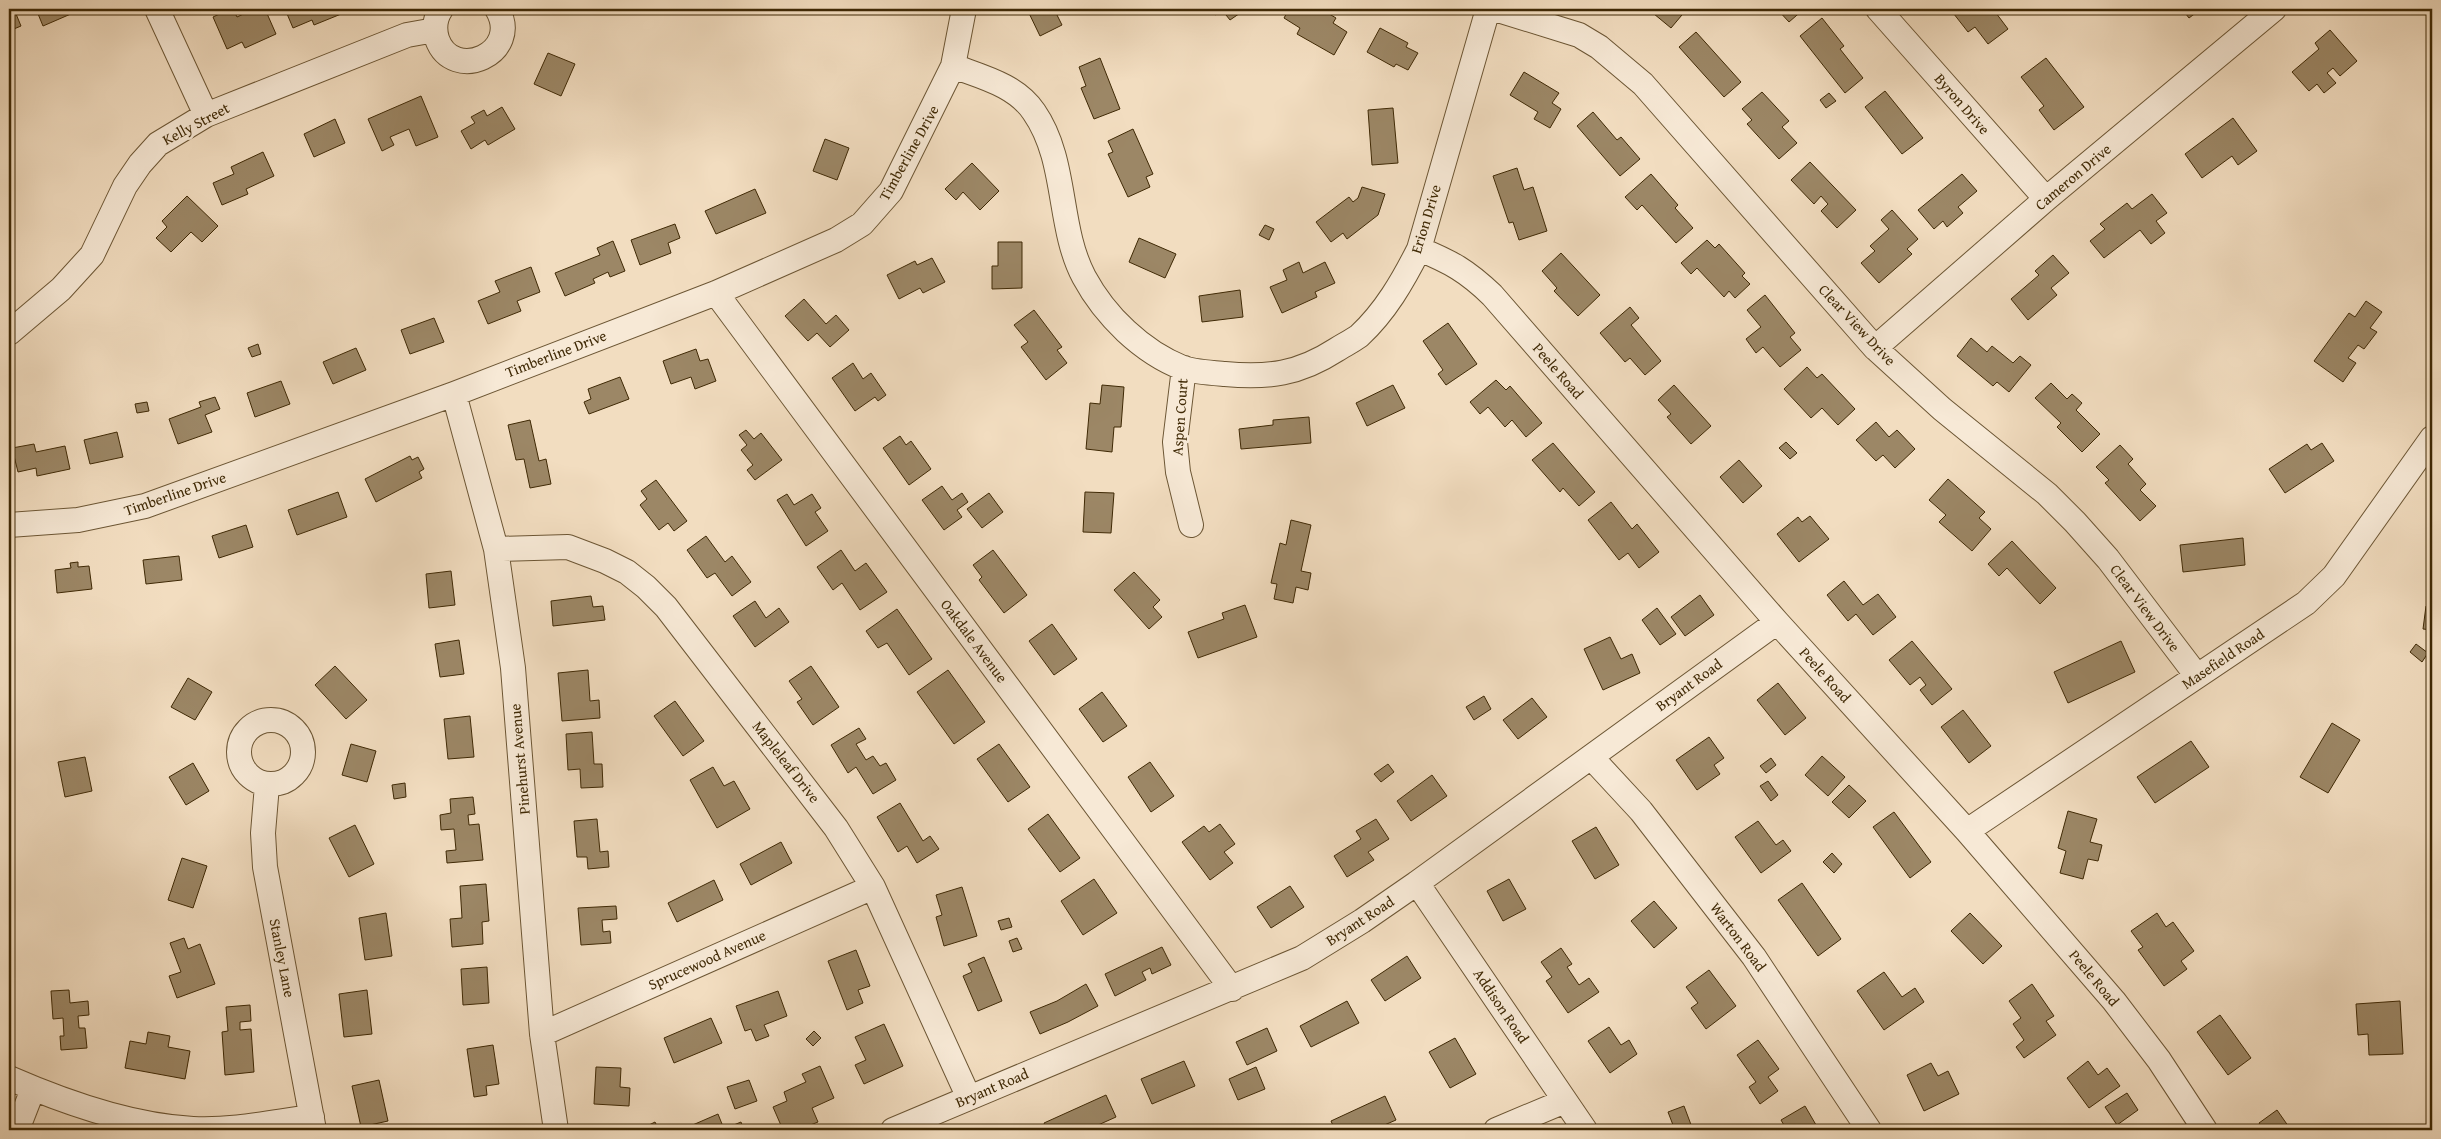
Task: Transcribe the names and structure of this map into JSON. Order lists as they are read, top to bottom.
{
  "streets": {
    "street": [
      "Byron Drive",
      "Kelly Street",
      "Timberline Drive",
      "Cameron Drive",
      "Erion Drive",
      "Clear View Drive",
      "Peele Road",
      "Aspen Court",
      "Oakdale Avenue",
      "Masefield Road",
      "Bryant Road",
      "Pinehurst Avenue",
      "Mapleleaf Drive",
      "Warton Road",
      "Stanley Lane",
      "Sprucewood Avenue",
      "Addison Road"
    ]
  },
  "crossings": [
    ["Byron Drive", "Cameron Drive"],
    ["Timberline Drive", "Erion Drive"],
    ["Timberline Drive", "Oakdale Avenue"],
    ["Timberline Drive", "Pinehurst Avenue"],
    ["Cameron Drive", "Clear View Drive"],
    ["Erion Drive", "Peele Road"],
    ["Erion Drive", "Aspen Court"],
    ["Clear View Drive", "Masefield Road"],
    ["Peele Road", "Masefield Road"],
    ["Peele Road", "Bryant Road"],
    ["Oakdale Avenue", "Bryant Road"],
    ["Bryant Road", "Mapleleaf Drive"],
    ["Bryant Road", "Warton Road"],
    ["Bryant Road", "Addison Road"],
    ["Pinehurst Avenue", "Mapleleaf Drive"],
    ["Pinehurst Avenue", "Sprucewood Avenue"],
    ["Mapleleaf Drive", "Sprucewood Avenue"]
  ]
}
